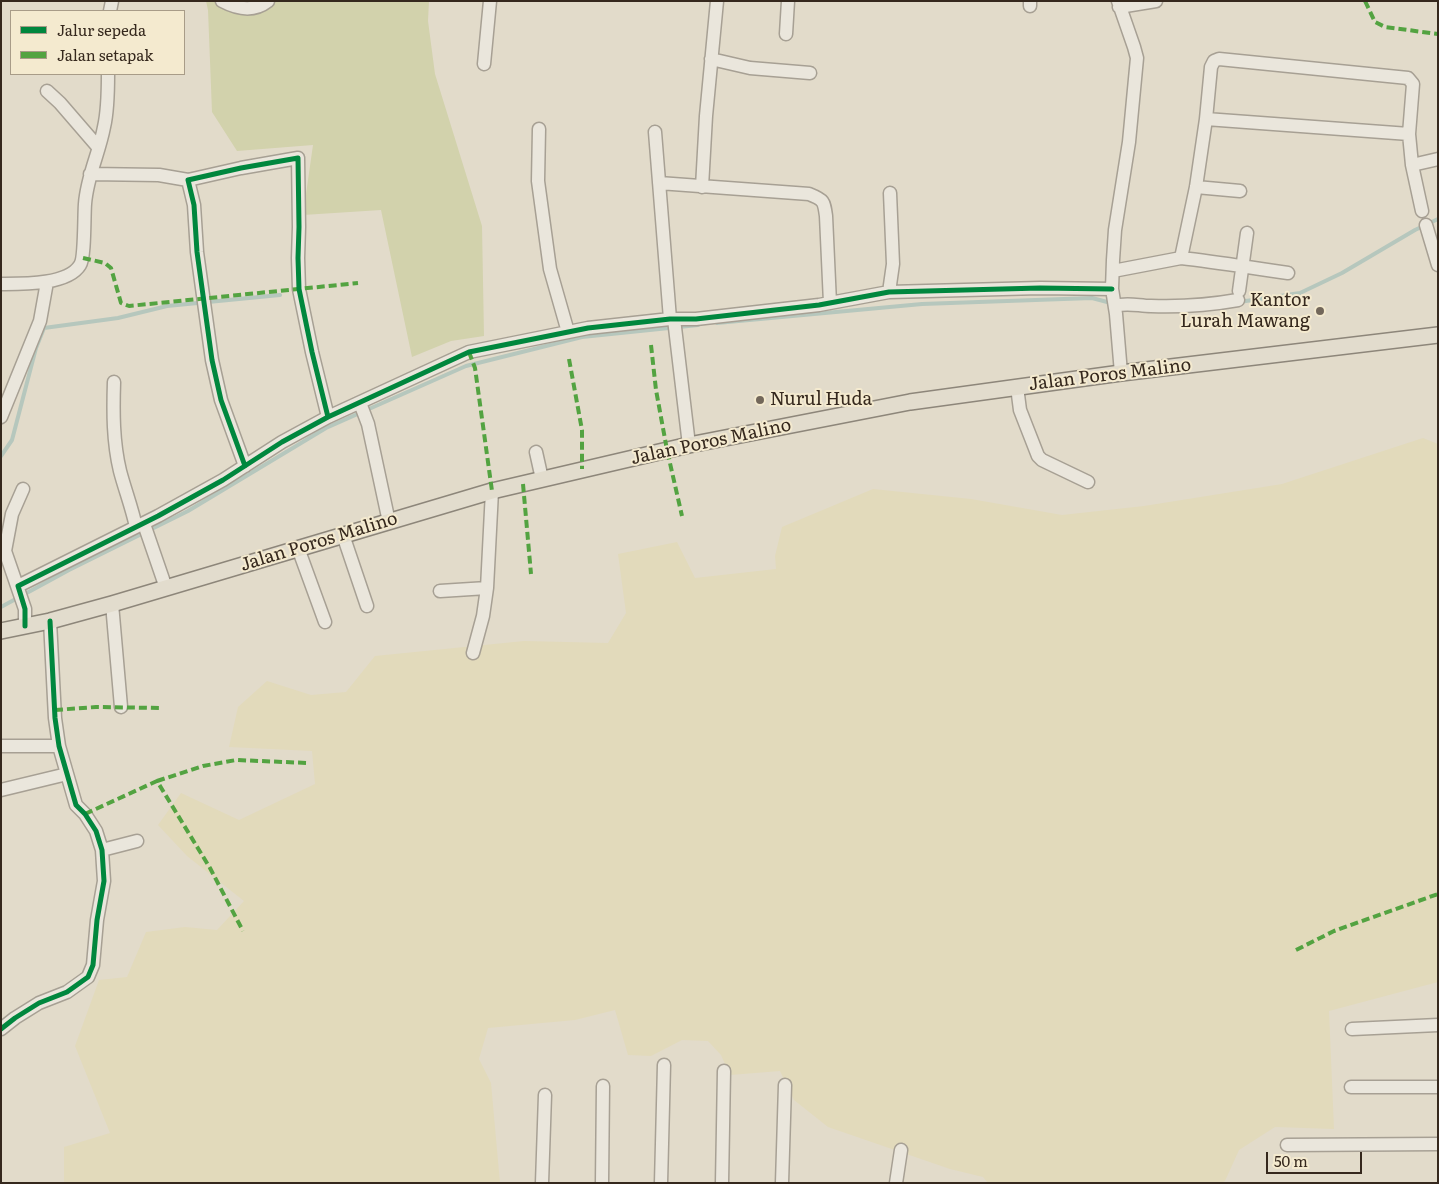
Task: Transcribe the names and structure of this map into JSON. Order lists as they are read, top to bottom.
{
  "streets": {
    "main road": ["Jalan Poros Malino"]
  },
  "places": ["Kantor Lurah Mawang", "Nurul Huda"],
  "legend": ["Jalur sepeda", "Jalan setapak"],
  "scale_bar": "50 m"
}
